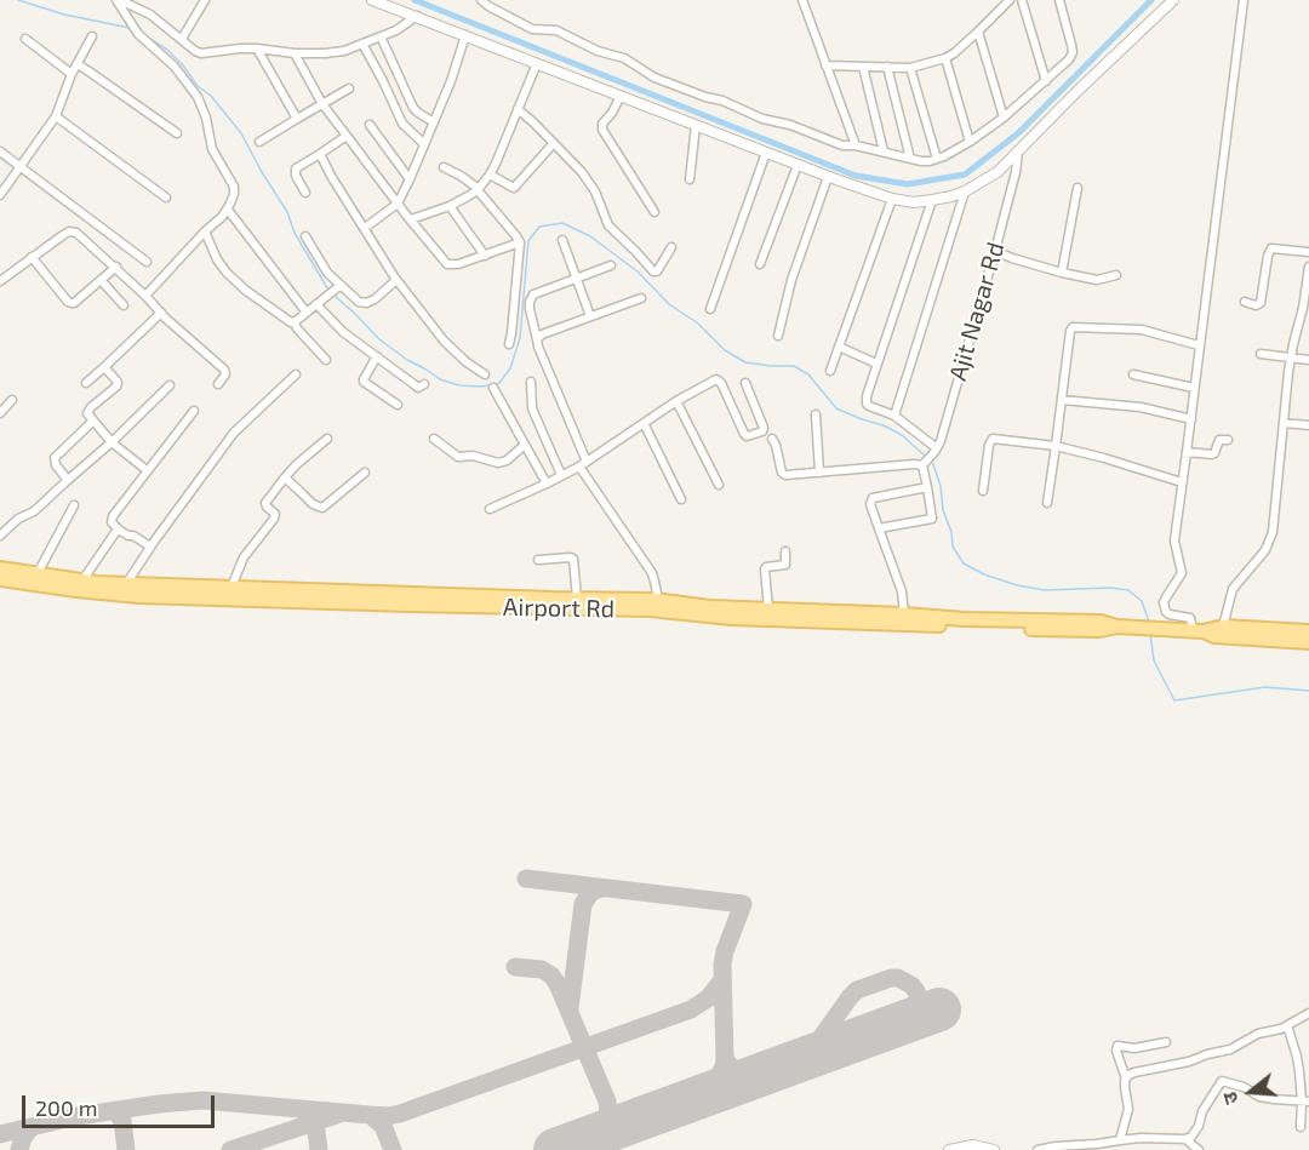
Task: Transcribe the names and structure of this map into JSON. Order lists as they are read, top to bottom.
{
  "streets": {
    "main road": ["Airport Rd"],
    "street": ["Ajit Nagar Rd"]
  },
  "scale_bar": "200 m",
  "north": "left"
}
